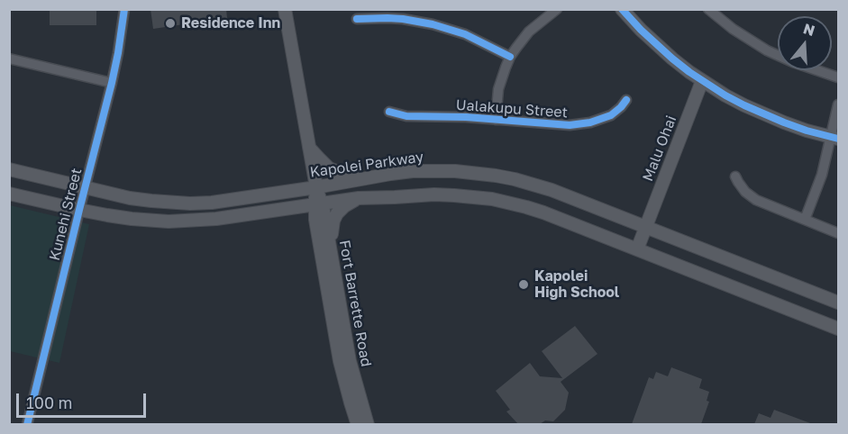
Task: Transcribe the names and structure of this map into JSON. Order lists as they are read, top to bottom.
{
  "streets": {
    "main road": ["Malu Ohai", "Kapolei Parkway", "Fort Barrette Road"],
    "street": ["Ualakupu Street", "Kunehi Street"]
  },
  "crossings": [
    ["Malu Ohai", "Kapolei Parkway"],
    ["Kapolei Parkway", "Kunehi Street"],
    ["Kapolei Parkway", "Fort Barrette Road"]
  ],
  "places": ["Residence Inn", "Kapolei High School"],
  "scale_bar": "100 m",
  "north": "top"
}
